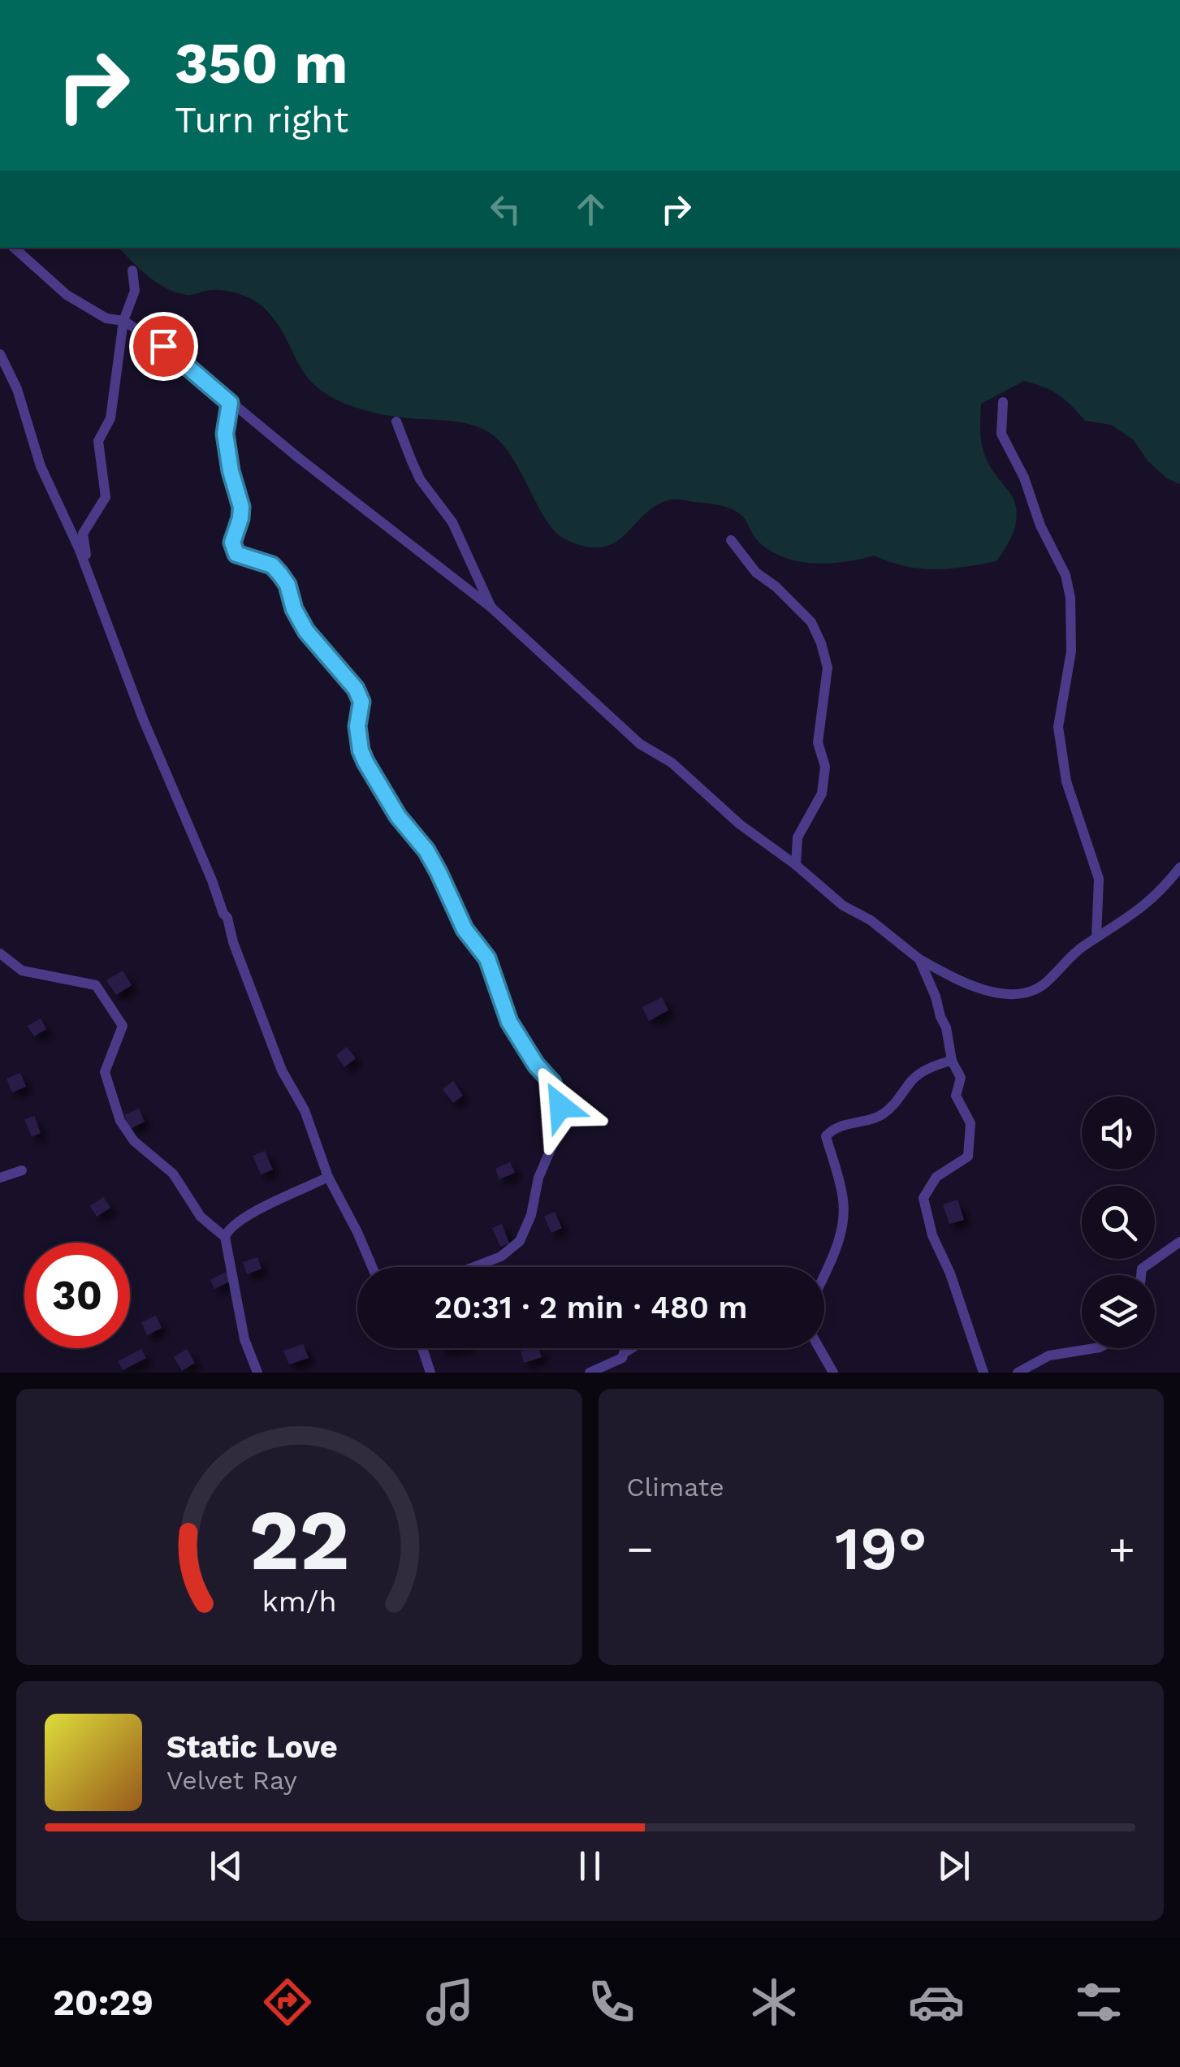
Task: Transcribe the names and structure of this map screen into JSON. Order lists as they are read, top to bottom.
{
  "page": {
    "turn": ["350 m", "Turn right"],
    "limit": "30",
    "trip": "20:31 · 2 min · 480 m",
    "tile": "Climate",
    "heat": ["−", "19°", "+"],
    "song": ["Static Love", "Velvet Ray"],
    "tabs": "20:29",
    "gauge": ["22", "km/h"]
  }
}
